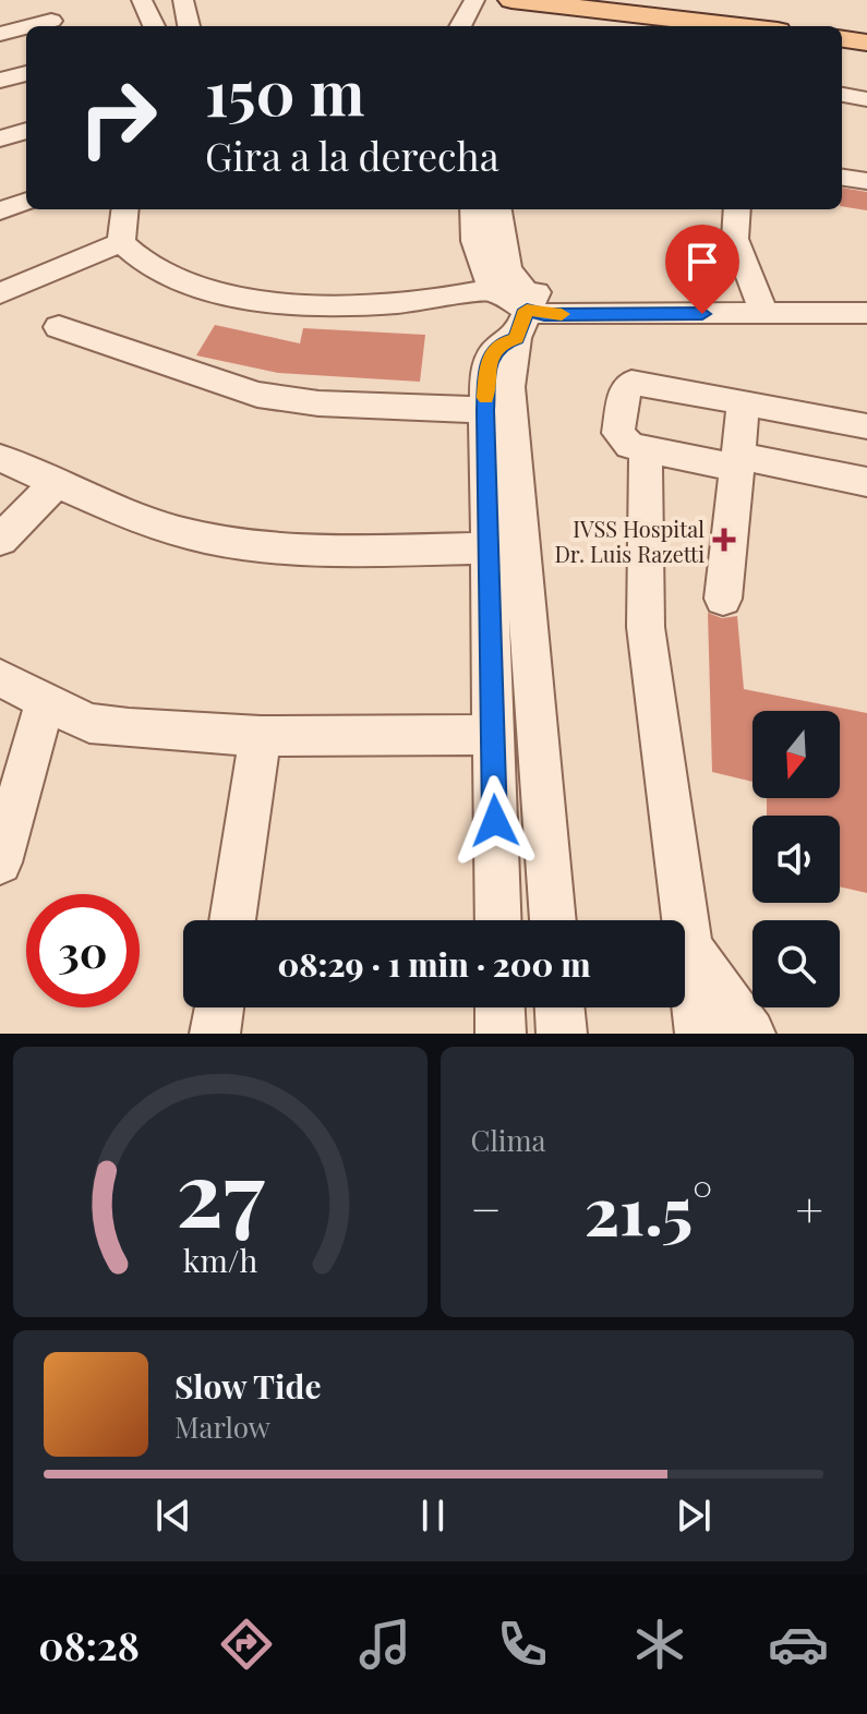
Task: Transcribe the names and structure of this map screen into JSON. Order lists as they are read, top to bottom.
{
  "places": {
    "health": ["IVSS Hospital Dr. Luis Razetti"]
  },
  "north": "bottom",
  "page": {
    "turn": ["150 m", "Gira a la derecha"],
    "limit": "30",
    "trip": "08:29 · 1 min · 200 m",
    "tile": "Clima",
    "heat": ["−", "21.5°", "+"],
    "song": ["Slow Tide", "Marlow"],
    "tabs": "08:28",
    "gauge": ["27", "km/h"]
  }
}
